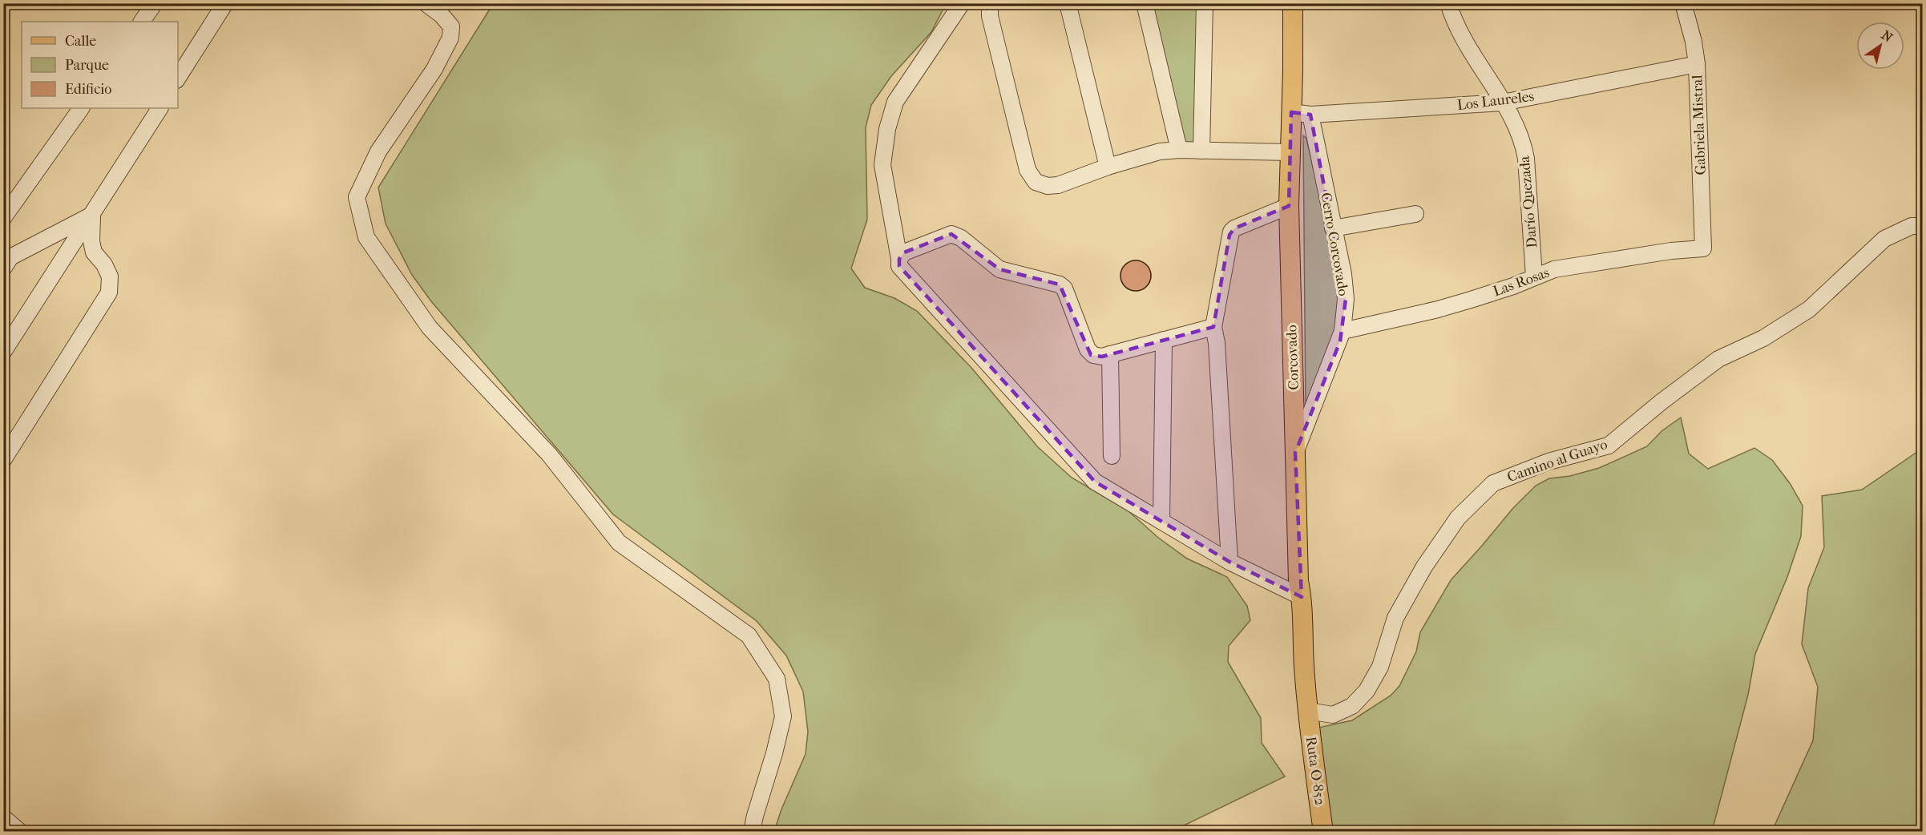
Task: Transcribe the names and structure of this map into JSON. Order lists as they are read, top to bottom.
{
  "streets": {
    "main road": ["Corcovado", "Ruta O-852"],
    "street": [
      "Los Laureles",
      "Gabriela Mistral",
      "Darío Quezada",
      "Cerro Corcovado",
      "Las Rosas",
      "Camino al Guayo"
    ]
  },
  "crossings": [
    ["Los Laureles", "Gabriela Mistral"],
    ["Los Laureles", "Darío Quezada"],
    ["Los Laureles", "Cerro Corcovado"],
    ["Los Laureles", "Corcovado"],
    ["Gabriela Mistral", "Las Rosas"],
    ["Darío Quezada", "Las Rosas"],
    ["Cerro Corcovado", "Las Rosas"],
    ["Cerro Corcovado", "Corcovado"],
    ["Corcovado", "Camino al Guayo"],
    ["Corcovado", "Ruta O-852"],
    ["Camino al Guayo", "Ruta O-852"]
  ],
  "legend": ["Calle", "Parque", "Edificio"],
  "north": "top right"
}
